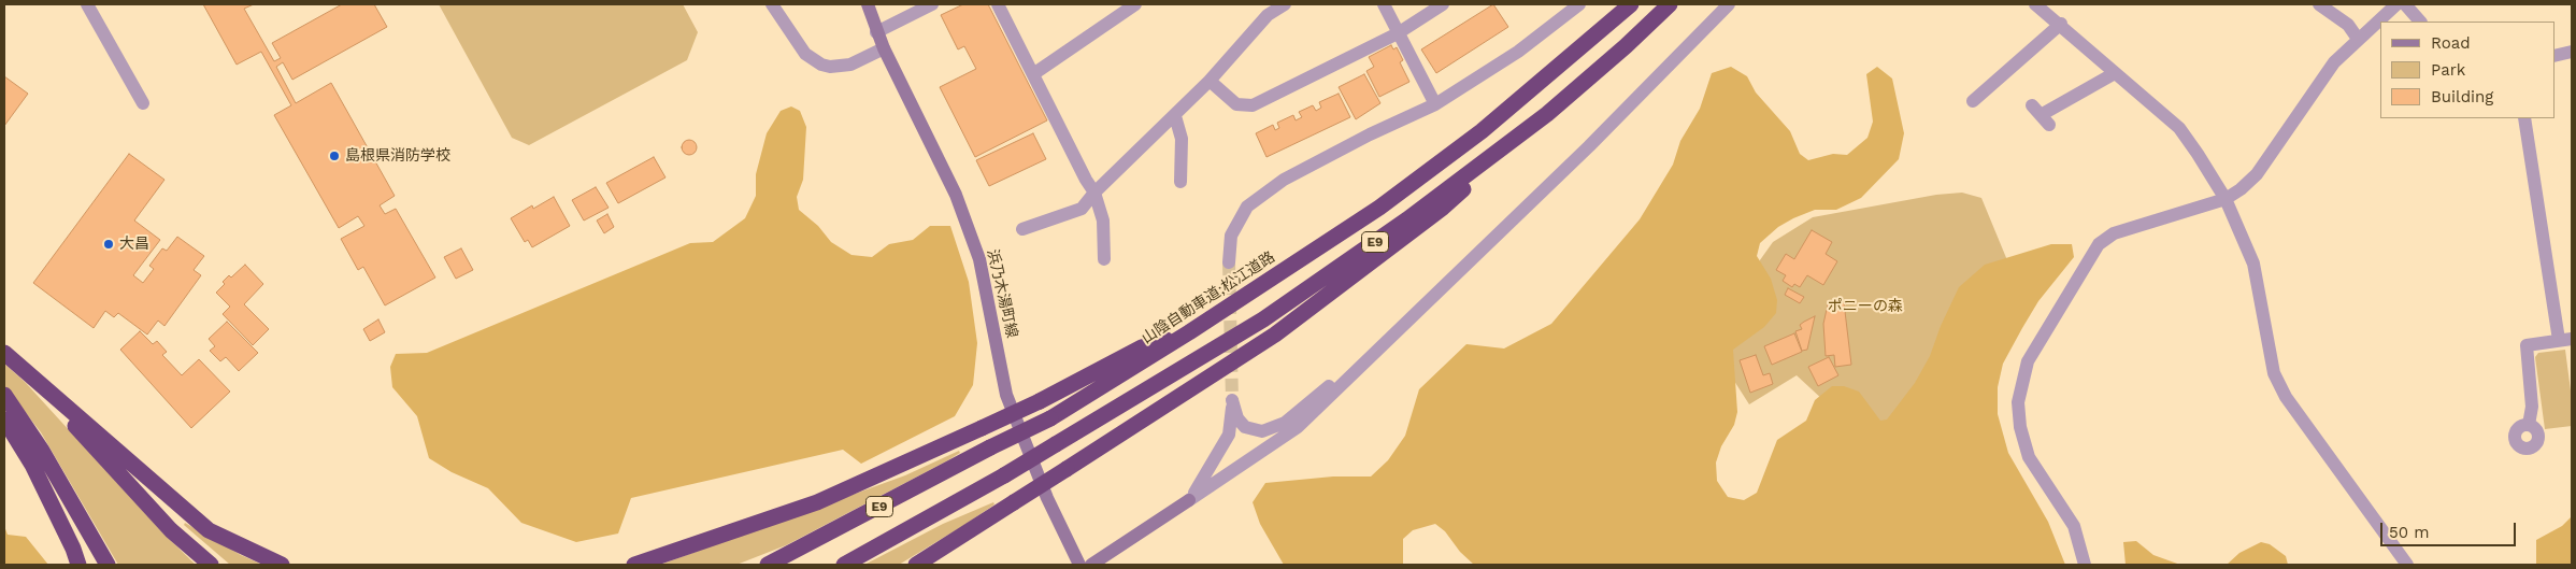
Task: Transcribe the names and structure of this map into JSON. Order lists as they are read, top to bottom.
{
  "streets": {
    "highway": ["E9", "山陰自動車道;松江道路"],
    "main road": ["浜乃木湯町線"]
  },
  "parks": ["ポニーの森"],
  "places": ["島根県消防学校", "大昌"],
  "legend": ["Road", "Park", "Building"],
  "scale_bar": "50 m"
}
